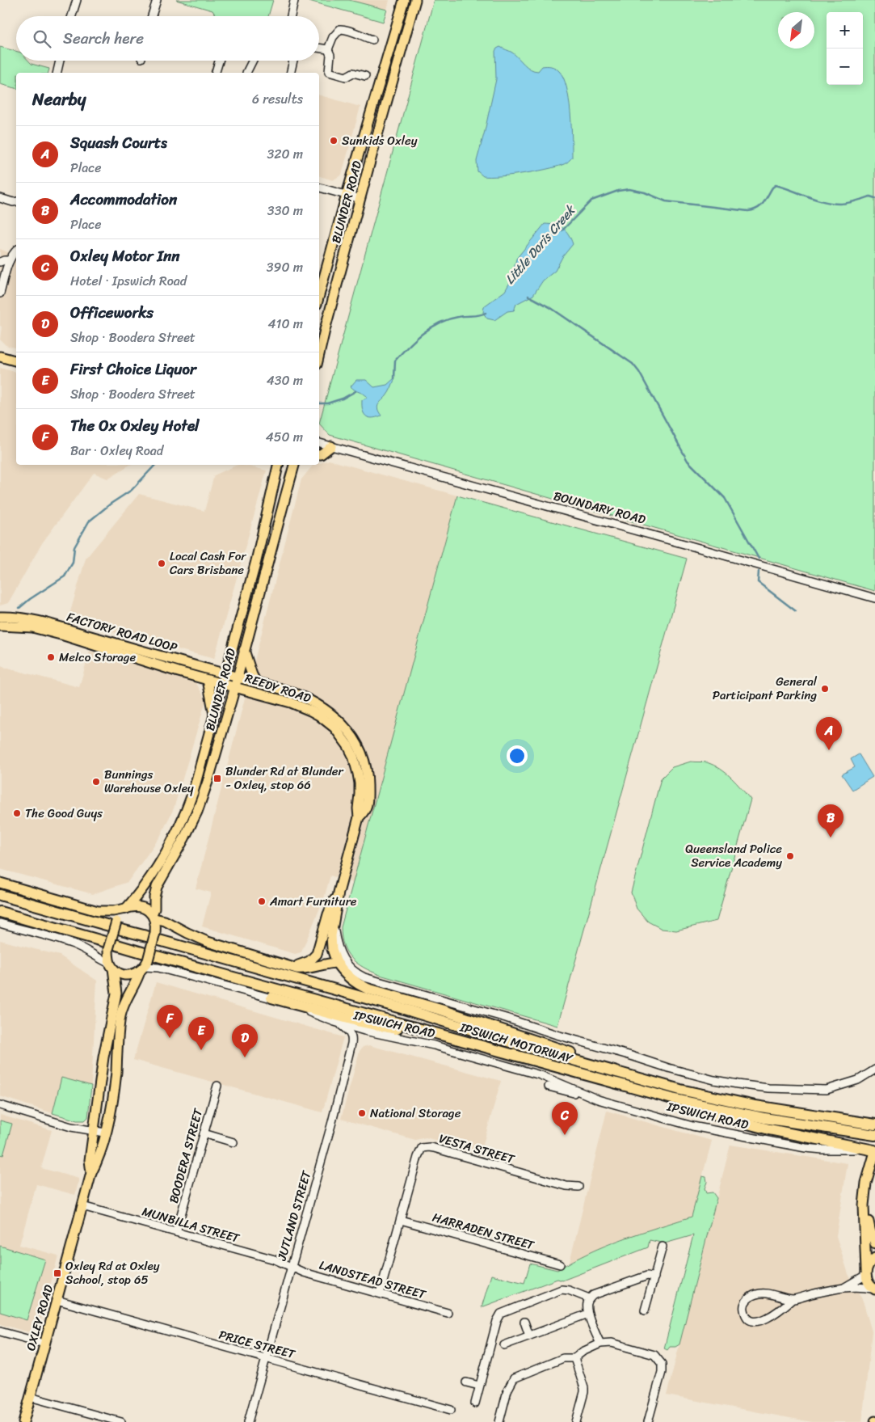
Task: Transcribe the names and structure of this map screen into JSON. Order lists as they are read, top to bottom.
{
  "streets": {
    "highway": ["IPSWICH MOTORWAY"],
    "main road": [
      "BLUNDER ROAD",
      "FACTORY ROAD LOOP",
      "REEDY ROAD",
      "OXLEY ROAD"
    ],
    "street": [
      "BOUNDARY ROAD",
      "IPSWICH ROAD",
      "VESTA STREET",
      "BOODERA STREET",
      "JUTLAND STREET",
      "MUNBILLA STREET",
      "HARRADEN STREET",
      "LANDSTEAD STREET",
      "PRICE STREET"
    ]
  },
  "crossings": [
    ["BLUNDER ROAD", "FACTORY ROAD LOOP"],
    ["BLUNDER ROAD", "REEDY ROAD"],
    ["BLUNDER ROAD", "IPSWICH MOTORWAY"],
    ["BLUNDER ROAD", "OXLEY ROAD"],
    ["FACTORY ROAD LOOP", "REEDY ROAD"],
    ["IPSWICH ROAD", "IPSWICH MOTORWAY"],
    ["IPSWICH ROAD", "JUTLAND STREET"],
    ["IPSWICH ROAD", "OXLEY ROAD"],
    ["IPSWICH MOTORWAY", "OXLEY ROAD"],
    ["VESTA STREET", "HARRADEN STREET"],
    ["VESTA STREET", "LANDSTEAD STREET"],
    ["BOODERA STREET", "MUNBILLA STREET"],
    ["JUTLAND STREET", "MUNBILLA STREET"],
    ["JUTLAND STREET", "LANDSTEAD STREET"],
    ["JUTLAND STREET", "PRICE STREET"],
    ["MUNBILLA STREET", "LANDSTEAD STREET"],
    ["MUNBILLA STREET", "OXLEY ROAD"],
    ["OXLEY ROAD", "PRICE STREET"]
  ],
  "water": ["Little Doris Creek"],
  "places": {
    "other": [
      "Sunkids Oxley",
      "Local Cash For Cars Brisbane",
      "Melco Storage",
      "General Participant Parking",
      "Bunnings Warehouse Oxley",
      "The Good Guys",
      "Queensland Police Service Academy",
      "Amart Furniture",
      "National Storage"
    ],
    "transit": ["Blunder Rd at Blunder - Oxley, stop 66", "Oxley Rd at Oxley School, stop 65"]
  },
  "north": "bottom left",
  "page": {
    "map_buttons": ["+", "−"],
    "search": "Search here",
    "heading": ["Nearby", "6 results"],
    "list": [
      {
        "mark": "A",
        "name": "Squash Courts",
        "note": "Place",
        "value": "320 m"
      },
      {
        "mark": "B",
        "name": "Accommodation",
        "note": "Place",
        "value": "330 m"
      },
      {
        "mark": "C",
        "name": "Oxley Motor Inn",
        "note": "Hotel · Ipswich Road",
        "value": "390 m"
      },
      {
        "mark": "D",
        "name": "Officeworks",
        "note": "Shop · Boodera Street",
        "value": "410 m"
      },
      {
        "mark": "E",
        "name": "First Choice Liquor",
        "note": "Shop · Boodera Street",
        "value": "430 m"
      },
      {
        "mark": "F",
        "name": "The Ox Oxley Hotel",
        "note": "Bar · Oxley Road",
        "value": "450 m"
      }
    ],
    "pins": [
      "A",
      "B",
      "F",
      "E",
      "D",
      "C"
    ]
  }
}
